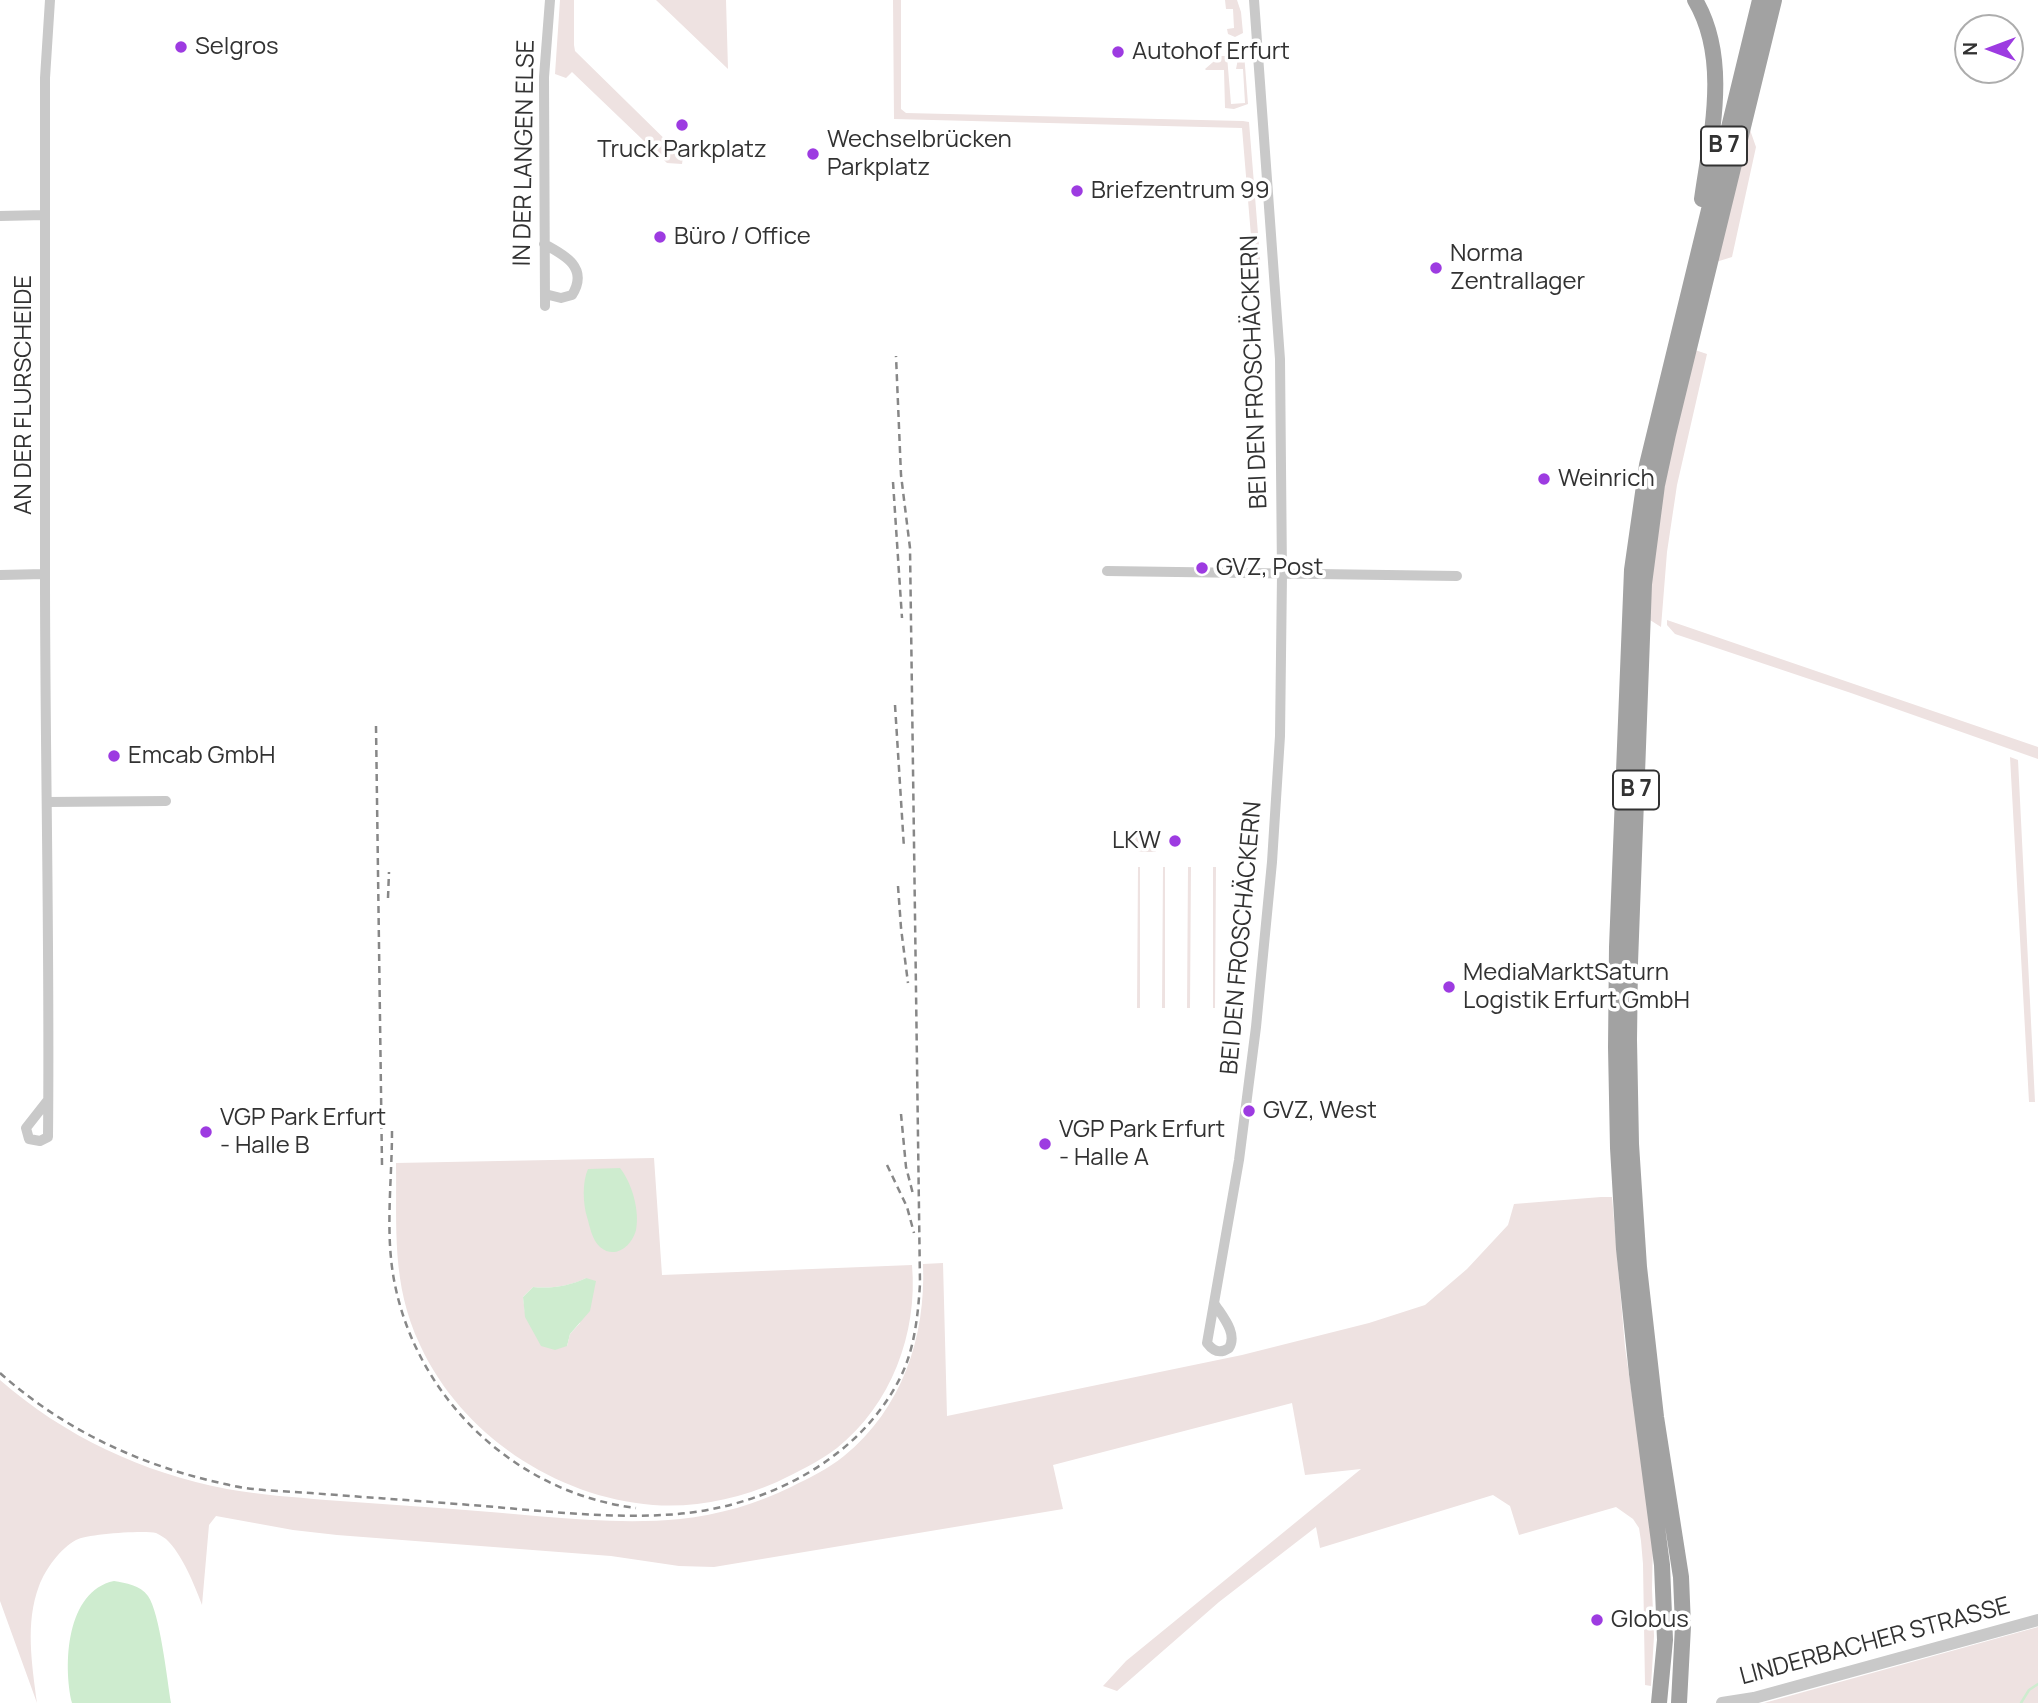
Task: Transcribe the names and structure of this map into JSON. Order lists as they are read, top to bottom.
{
  "streets": {
    "highway": ["B 7"],
    "street": [
      "IN DER LANGEN ELSE",
      "BEI DEN FROSCHÄCKERN",
      "AN DER FLURSCHEIDE",
      "LINDERBACHER STRASSE"
    ]
  },
  "places": [
    "Selgros",
    "Autohof Erfurt",
    "Truck Parkplatz",
    "Wechselbrücken Parkplatz",
    "Briefzentrum 99",
    "Büro / Office",
    "Norma Zentrallager",
    "Weinrich",
    "GVZ, Post",
    "Emcab GmbH",
    "LKW",
    "MediaMarktSaturn Logistik Erfurt GmbH",
    "GVZ, West",
    "VGP Park Erfurt - Halle B",
    "VGP Park Erfurt - Halle A",
    "Globus"
  ],
  "north": "left"
}
